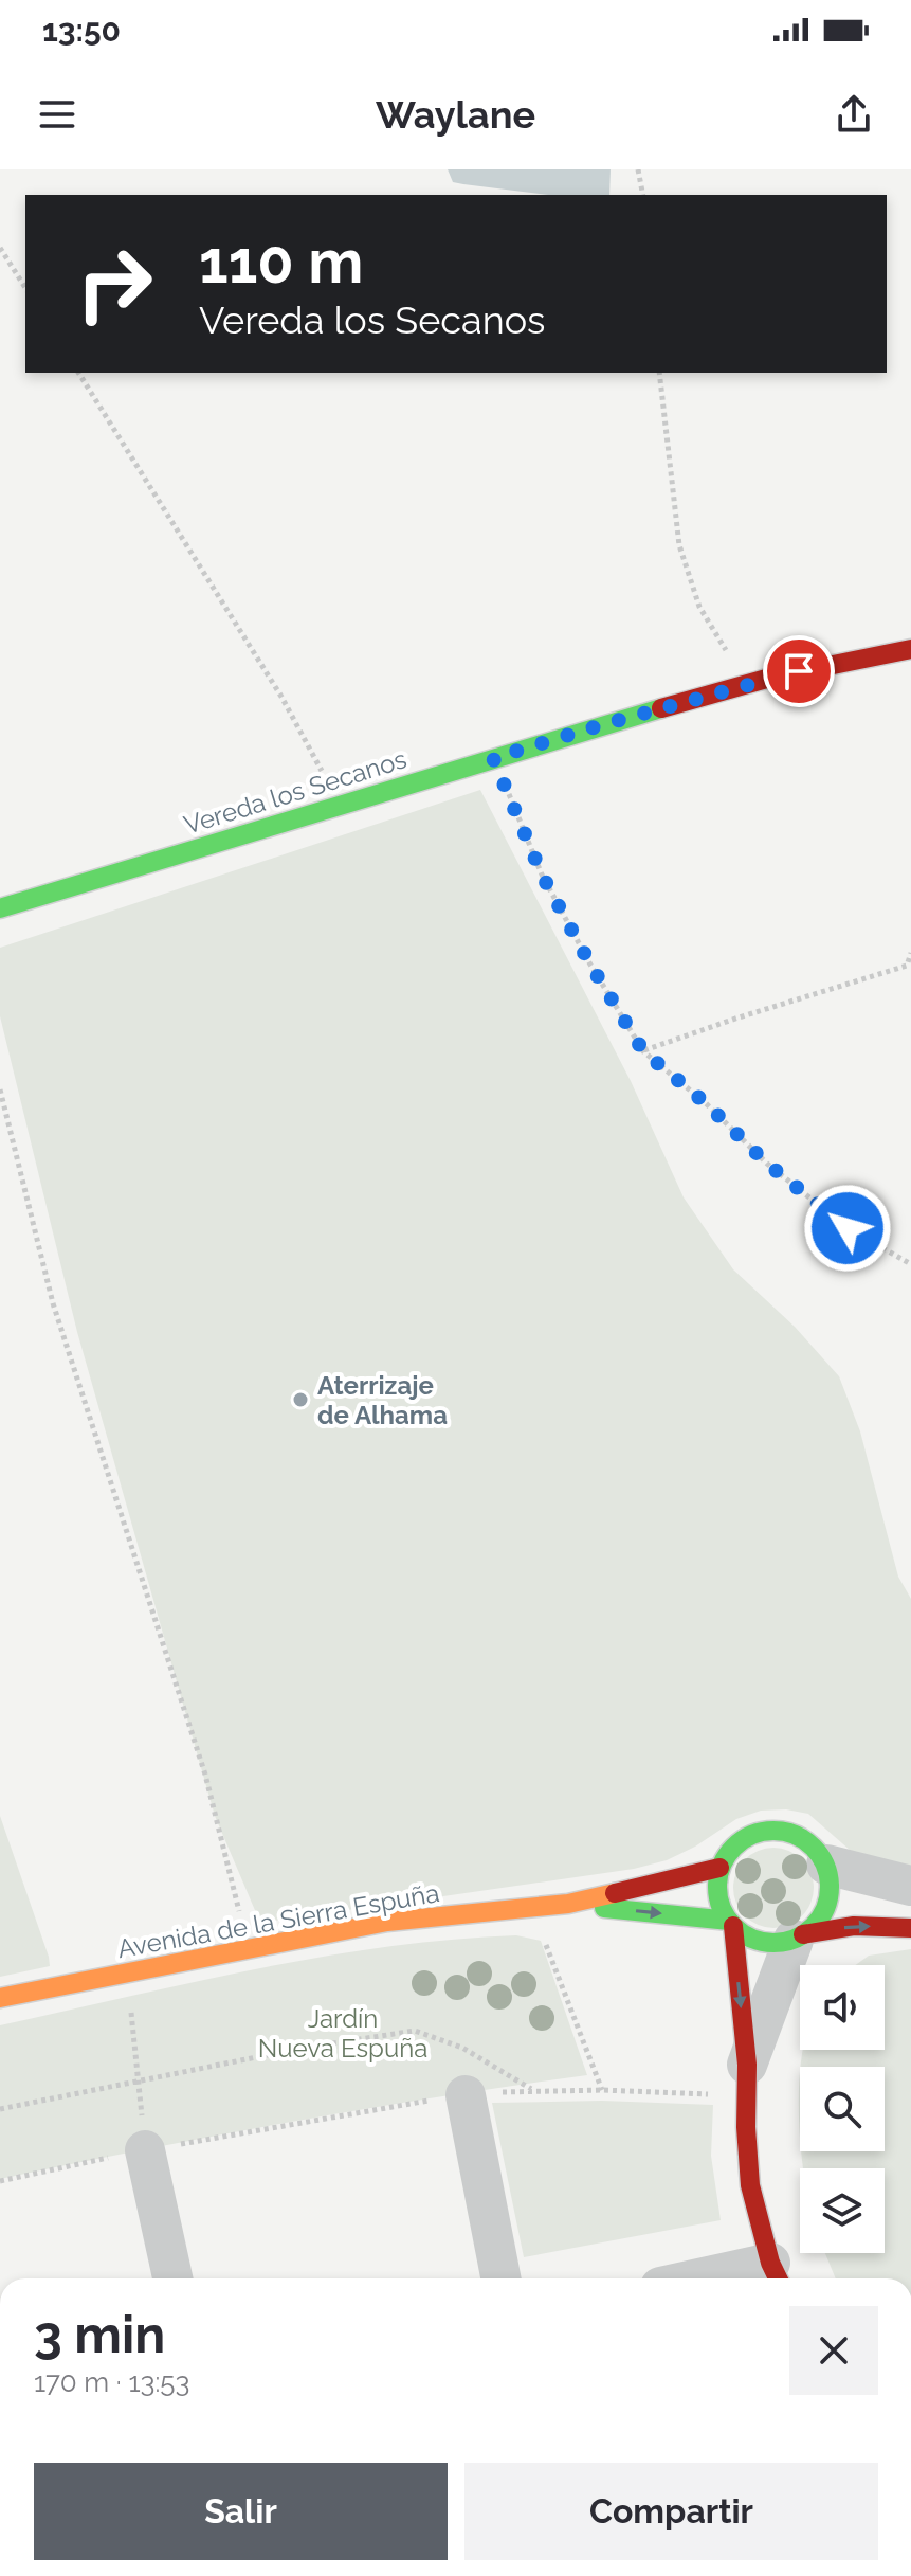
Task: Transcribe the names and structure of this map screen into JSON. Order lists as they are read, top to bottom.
{
  "streets": {
    "main road": ["Vereda los Secanos", "Avenida de la Sierra Espuña"]
  },
  "parks": ["Jardín Nueva Espuña"],
  "places": ["Aterrizaje de Alhama"],
  "page": {
    "status": "13:50",
    "header": "Waylane",
    "turn": ["110 m", "Vereda los Secanos"],
    "heading": ["3 min", "170 m · 13:53"],
    "buttons": ["Salir", "Compartir"]
  }
}
